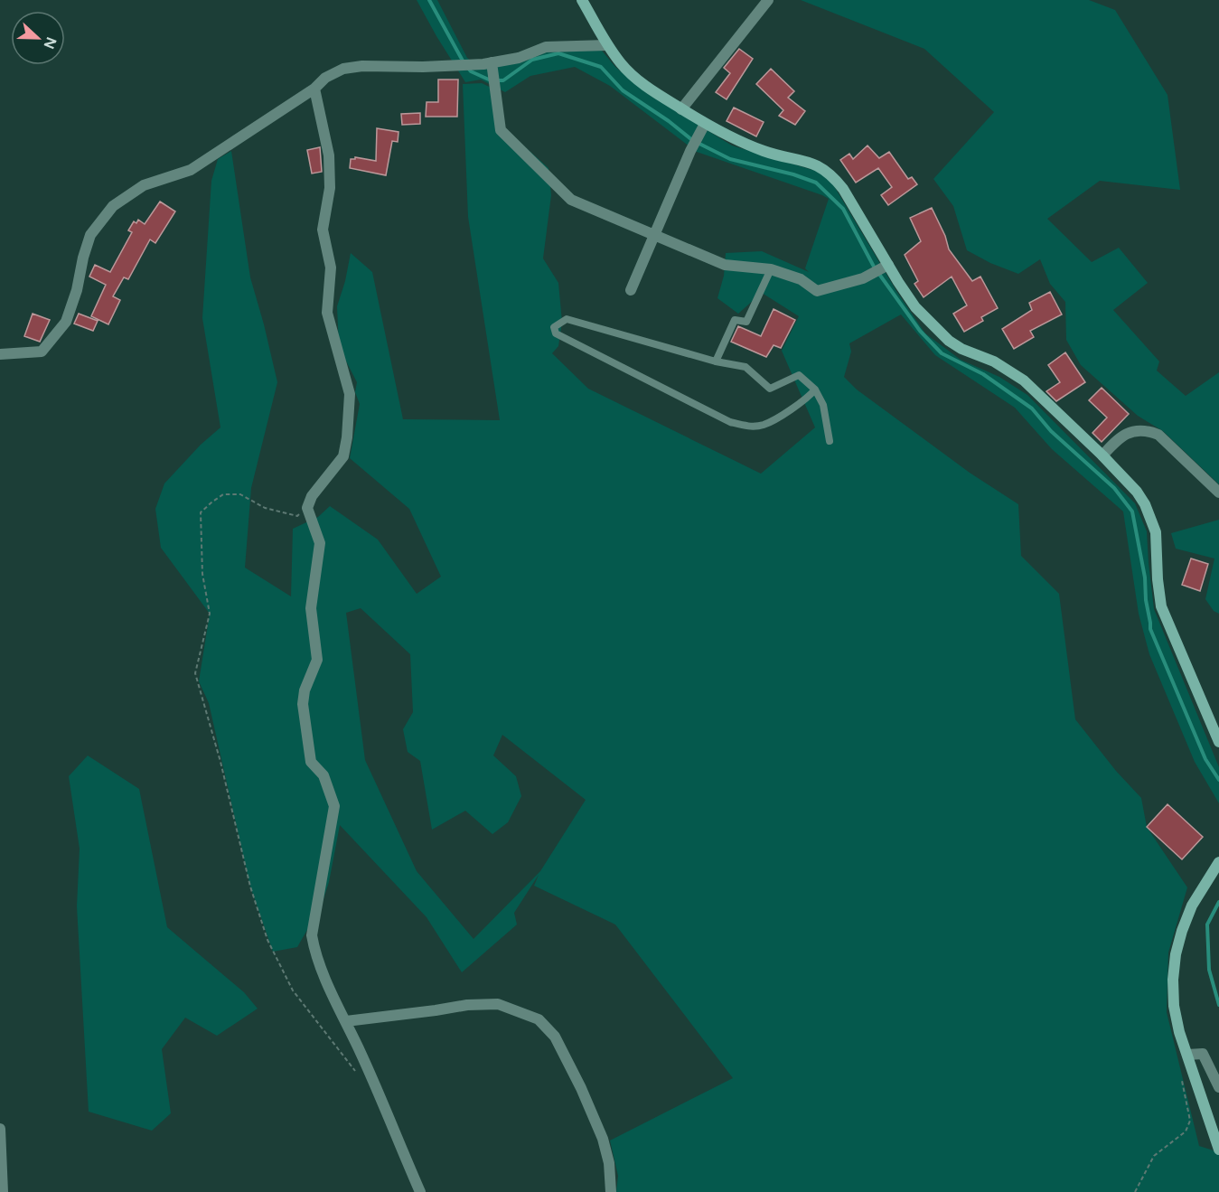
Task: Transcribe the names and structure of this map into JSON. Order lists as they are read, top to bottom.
{
  "north": "right"
}
